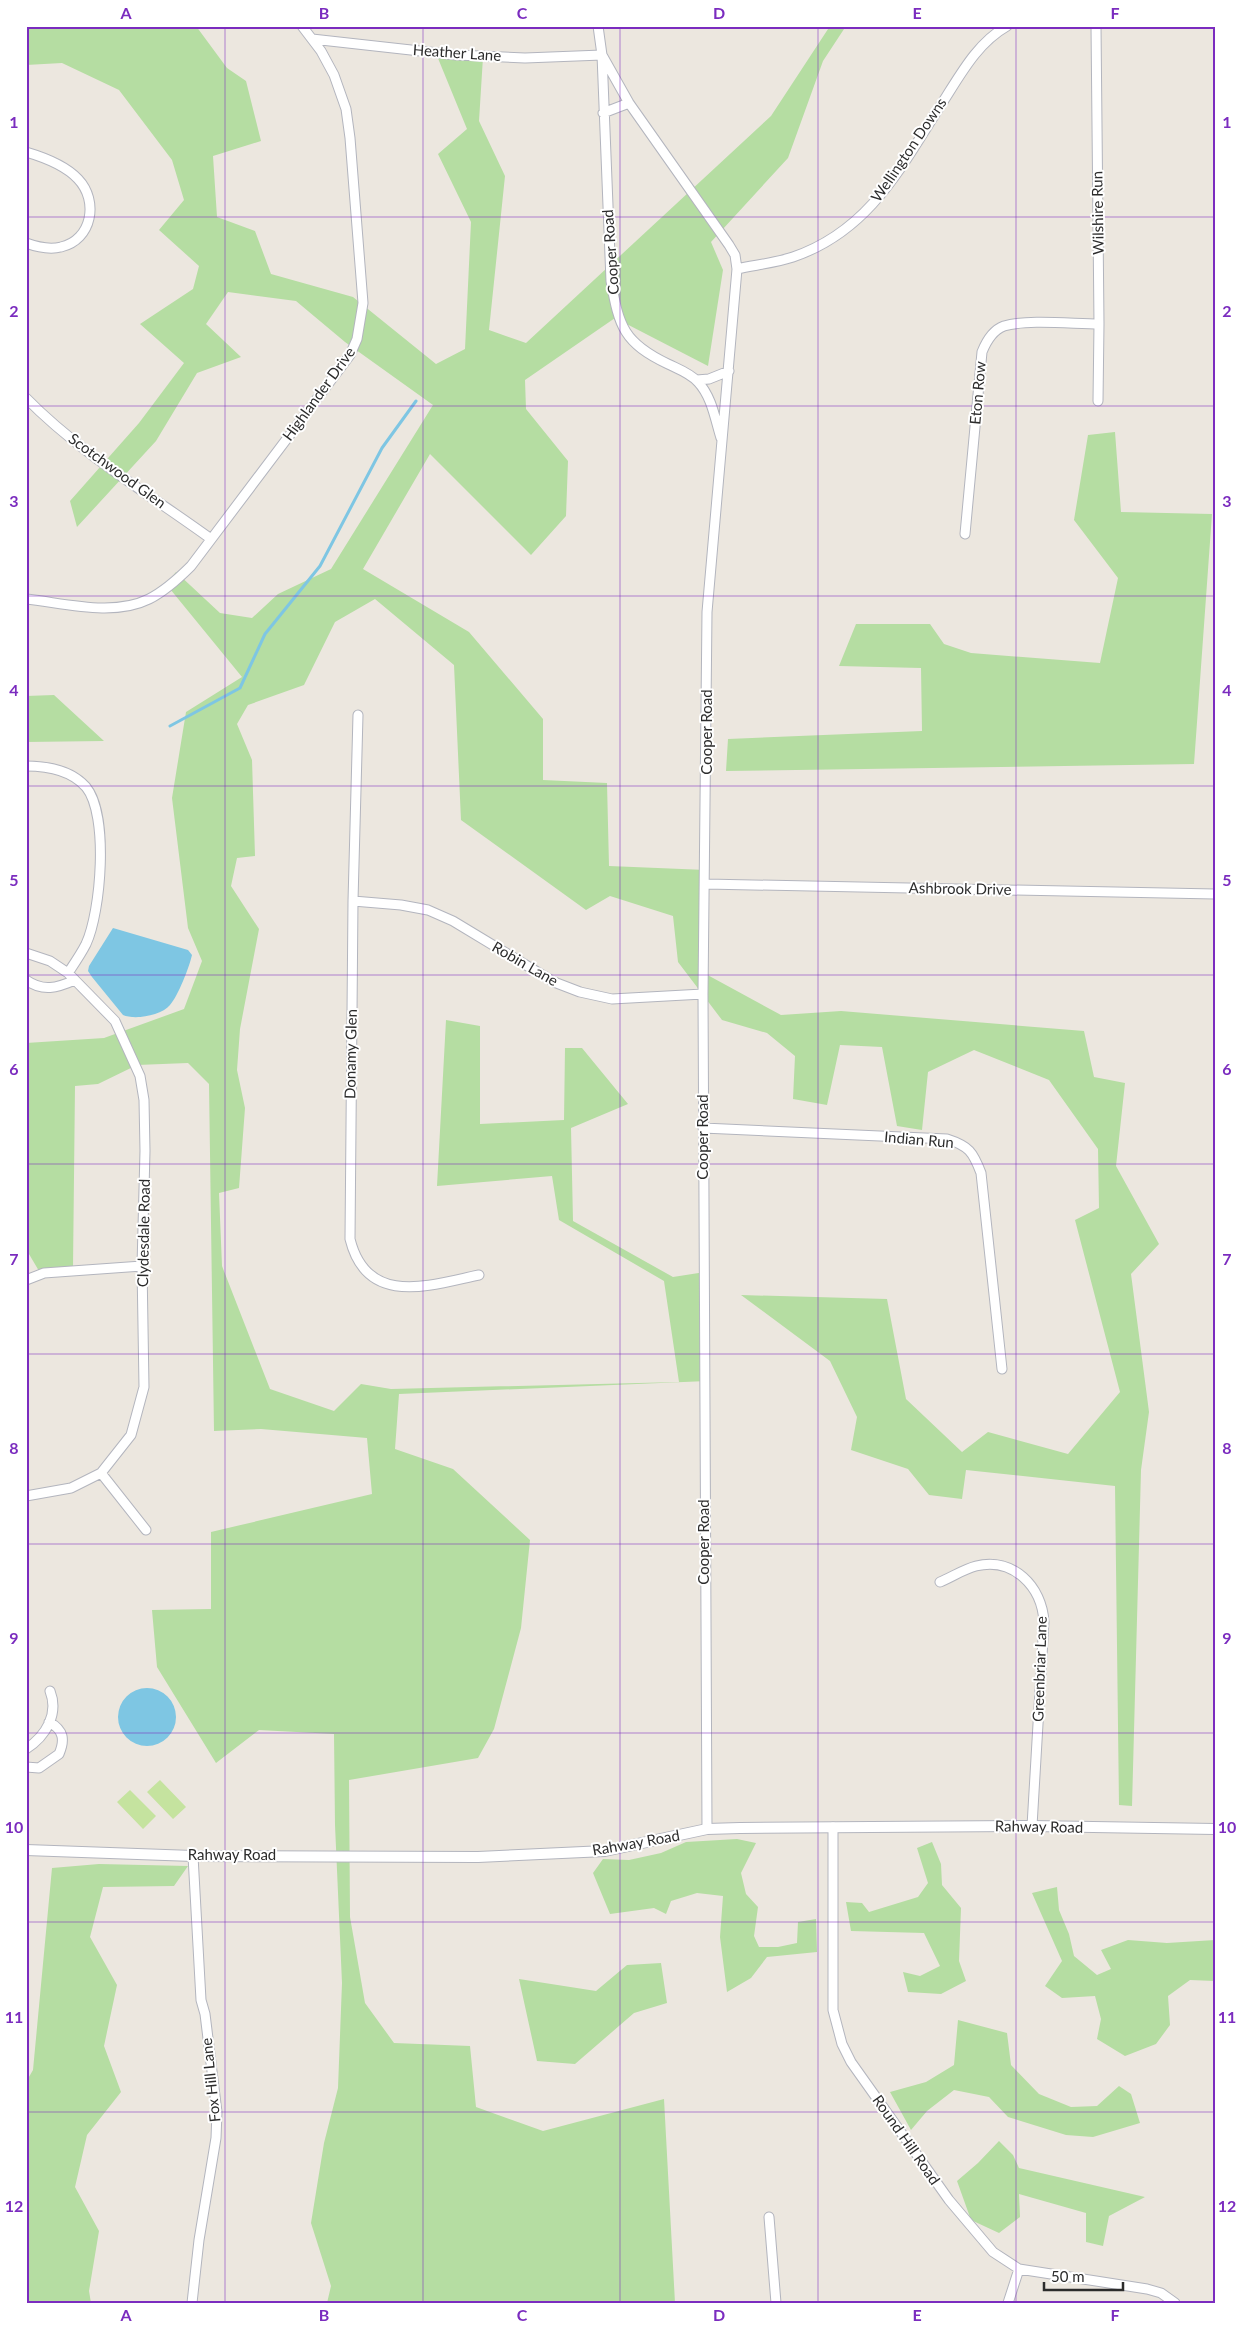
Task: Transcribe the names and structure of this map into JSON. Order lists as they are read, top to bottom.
{
  "streets": {
    "street": [
      "Heather Lane",
      "Wellington Downs",
      "Wilshire Run",
      "Cooper Road",
      "Eton Row",
      "Highlander Drive",
      "Scotchwood Glen",
      "Ashbrook Drive",
      "Robin Lane",
      "Donamy Glen",
      "Indian Run",
      "Clydesdale Road",
      "Greenbriar Lane",
      "Rahway Road",
      "Fox Hill Lane",
      "Round Hill Road"
    ]
  },
  "crossings": [
    ["Heather Lane", "Cooper Road"],
    ["Heather Lane", "Highlander Drive"],
    ["Wellington Downs", "Cooper Road"],
    ["Wilshire Run", "Eton Row"],
    ["Cooper Road", "Ashbrook Drive"],
    ["Cooper Road", "Robin Lane"],
    ["Cooper Road", "Indian Run"],
    ["Cooper Road", "Rahway Road"],
    ["Highlander Drive", "Scotchwood Glen"],
    ["Robin Lane", "Donamy Glen"],
    ["Greenbriar Lane", "Rahway Road"],
    ["Rahway Road", "Fox Hill Lane"],
    ["Rahway Road", "Round Hill Road"]
  ],
  "scale_bar": "50 m",
  "grid": {
    "columns": [
      "A",
      "B",
      "C",
      "D",
      "E",
      "F"
    ],
    "rows": [
      "1",
      "2",
      "3",
      "4",
      "5",
      "6",
      "7",
      "8",
      "9",
      "10",
      "11",
      "12"
    ]
  }
}
